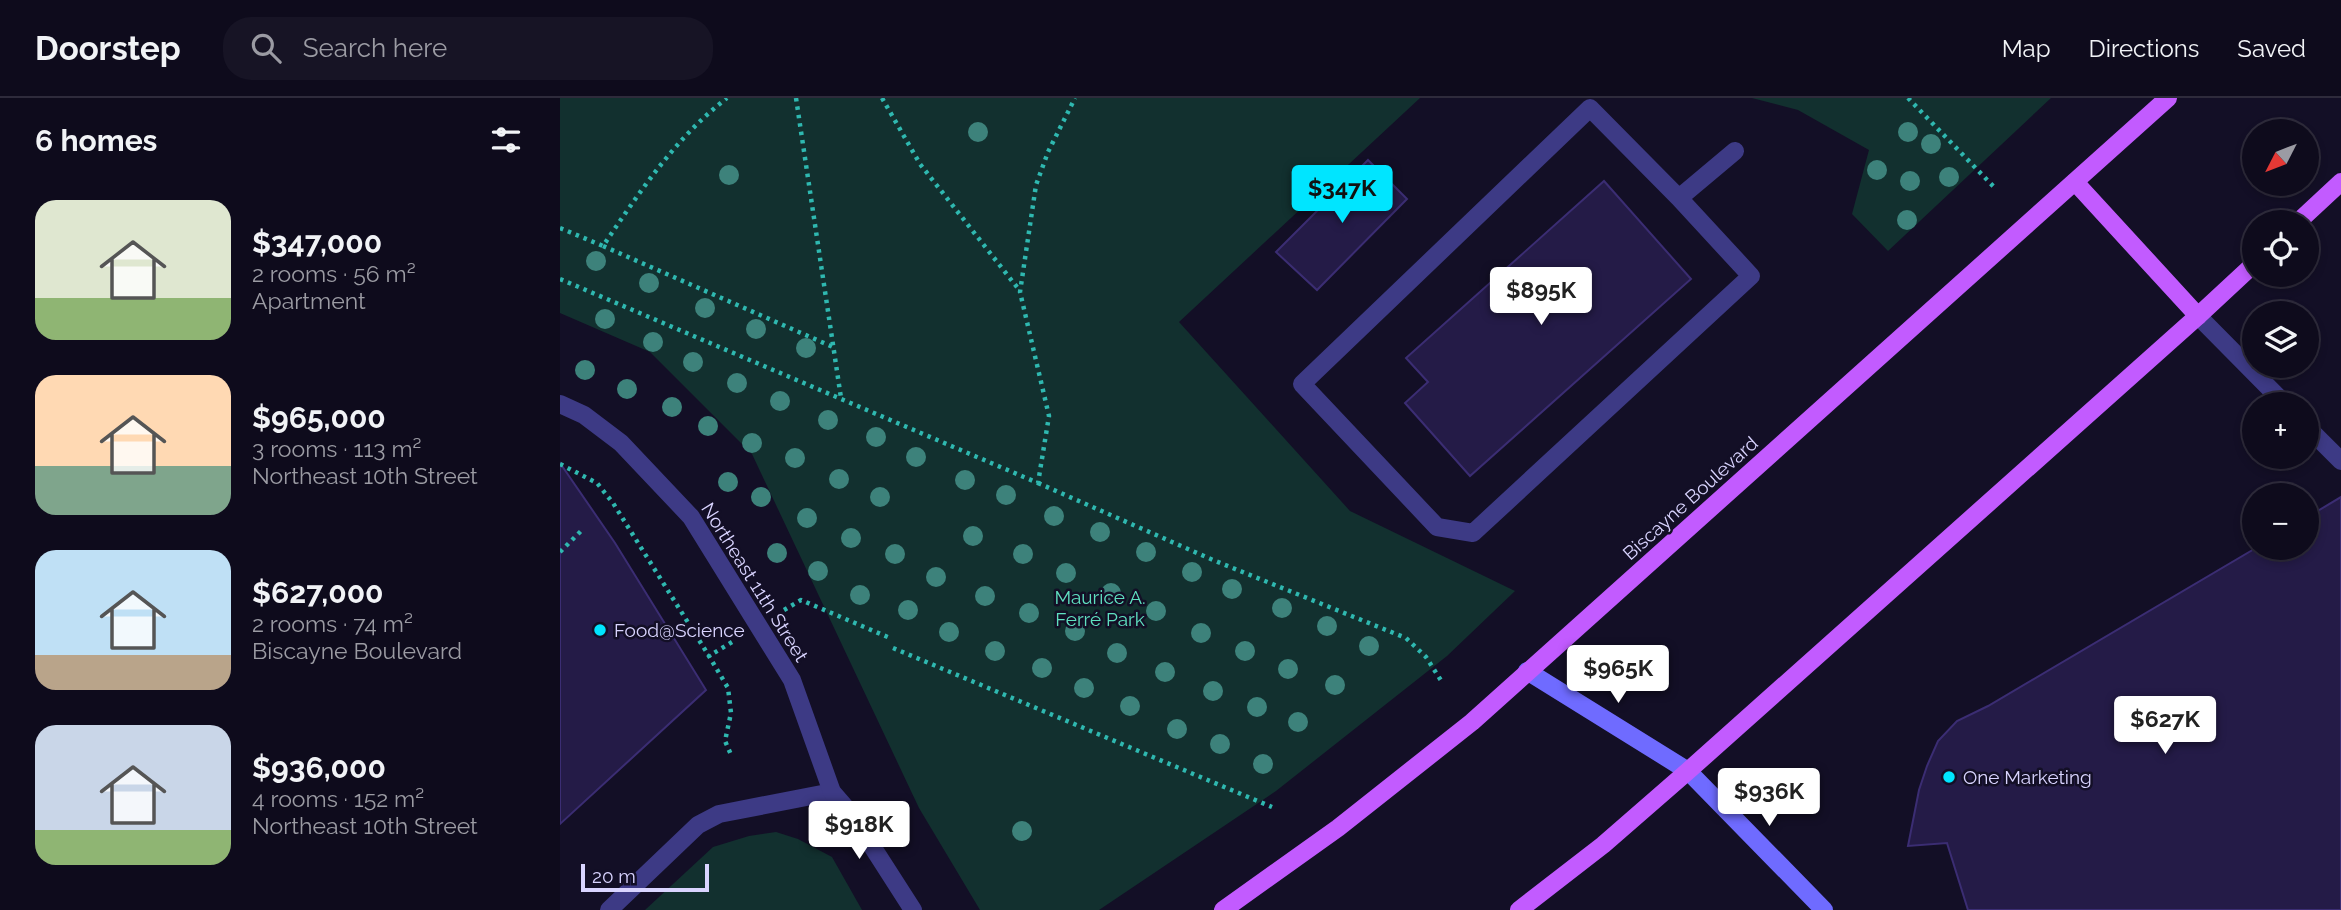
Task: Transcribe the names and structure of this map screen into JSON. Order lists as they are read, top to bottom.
{
  "streets": {
    "main road": ["Biscayne Boulevard"],
    "street": ["Northeast 11th Street"]
  },
  "parks": ["Maurice A. Ferré Park"],
  "places": ["Food@Science", "One Marketing"],
  "scale_bar": "20 m",
  "north": "bottom left",
  "page": {
    "header": "Doorstep",
    "search": "Search here",
    "nav": ["Map", "Directions", "Saved"],
    "heading": "6 homes",
    "map_buttons": ["+", "−"],
    "price": [
      "$347K",
      "$895K",
      "$965K",
      "$627K",
      "$936K",
      "$918K"
    ],
    "list": [
      {
        "name": "$347,000",
        "note": "2 rooms · 56 m² · Apartment"
      },
      {
        "name": "$965,000",
        "note": "3 rooms · 113 m² · Northeast 10th Street"
      },
      {
        "name": "$627,000",
        "note": "2 rooms · 74 m² · Biscayne Boulevard"
      },
      {
        "name": "$936,000",
        "note": "4 rooms · 152 m² · Northeast 10th Street"
      }
    ],
    "scale": "20 m"
  }
}
